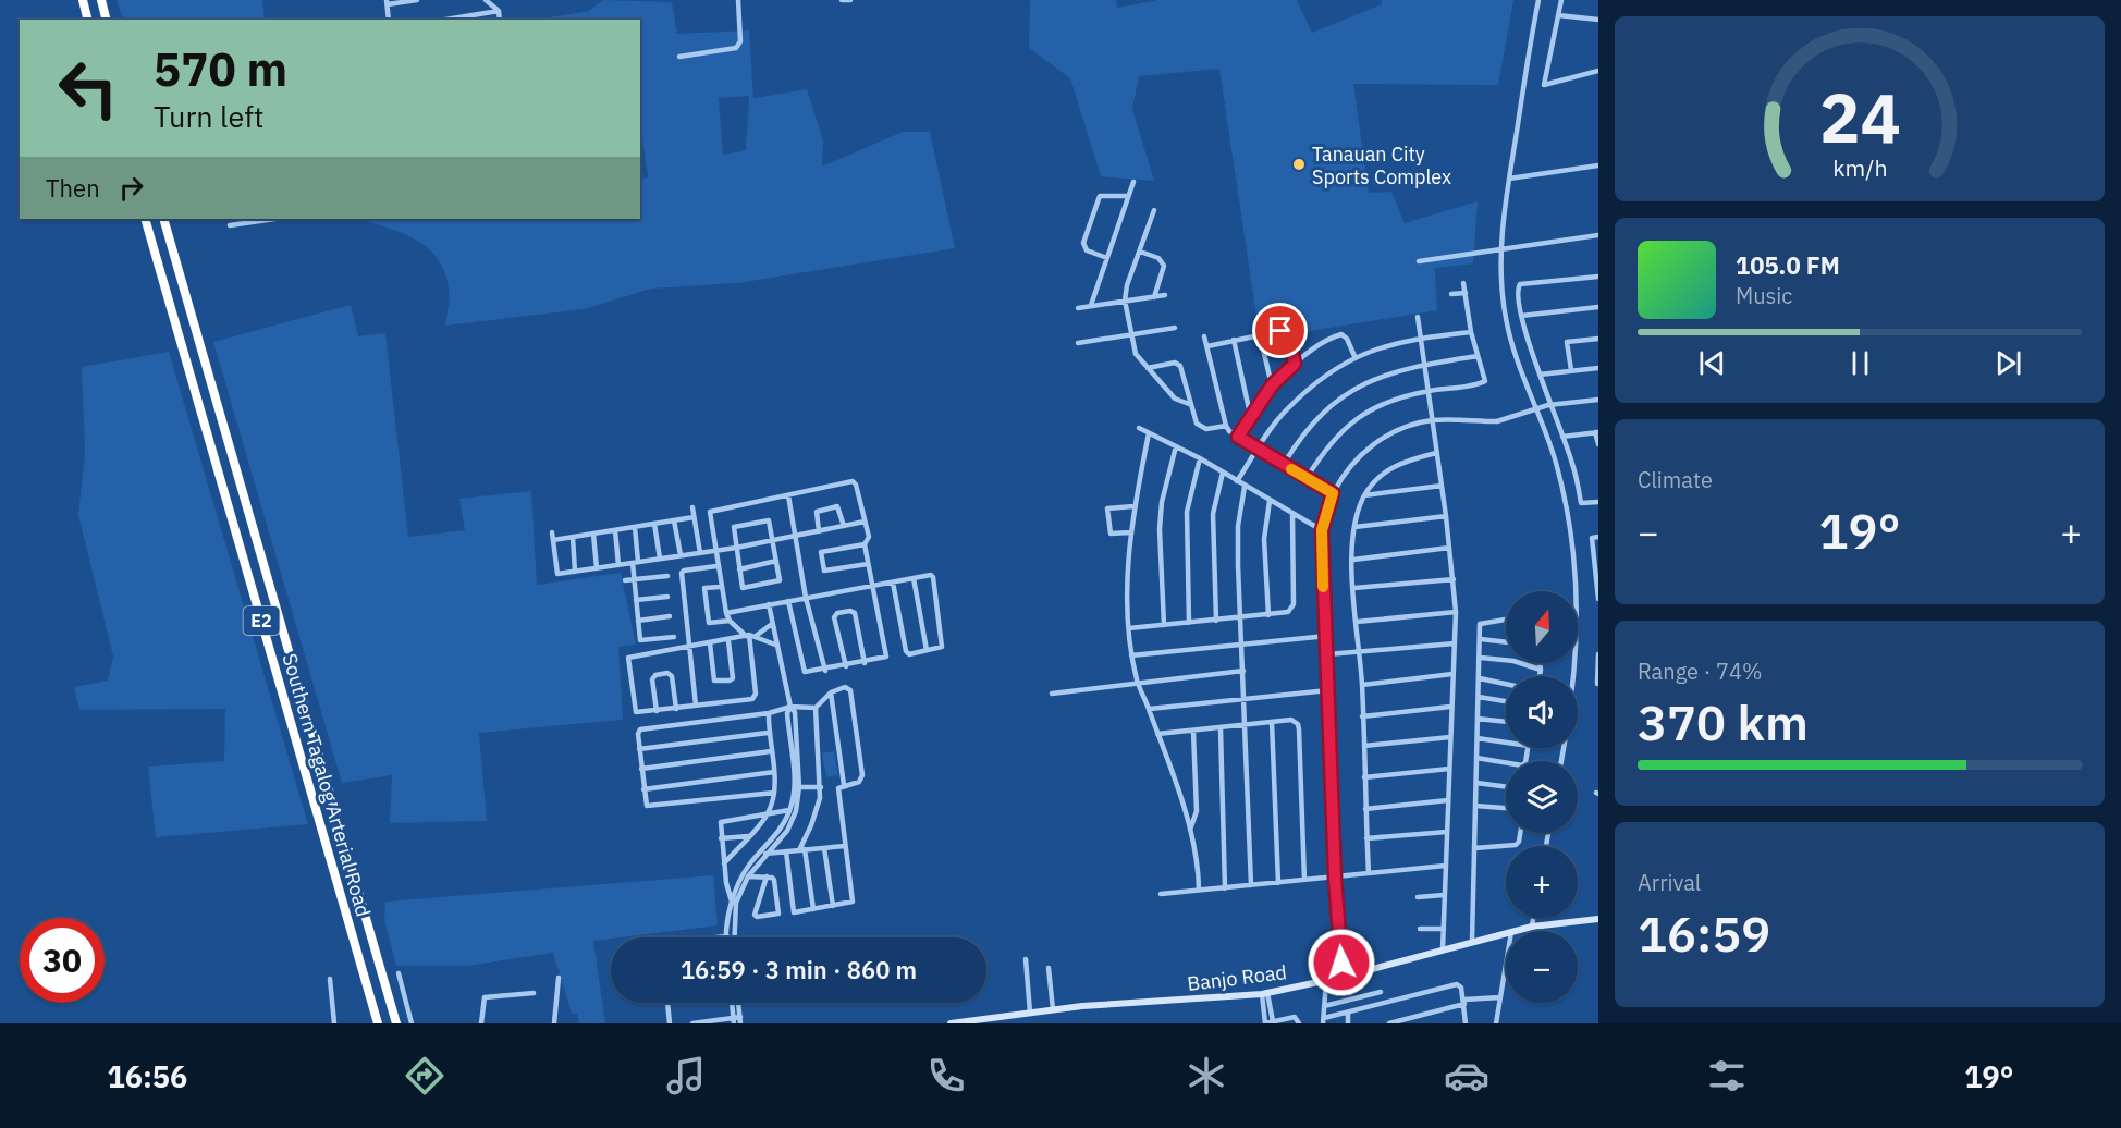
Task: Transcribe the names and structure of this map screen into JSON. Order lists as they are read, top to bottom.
{
  "streets": {
    "highway": ["E2", "Southern Tagalog Arterial Road"],
    "street": ["Banjo Road"]
  },
  "places": ["Tanauan City Sports Complex"],
  "north": "top",
  "page": {
    "turn": ["570 m", "Turn left"],
    "then": "Then",
    "song": ["105.0 FM", "Music"],
    "tile": [
      "Climate",
      ["Range · 74%", "370 km"],
      ["Arrival", "16:59"]
    ],
    "heat": ["−", "19°", "+"],
    "map_buttons": ["+", "−"],
    "limit": "30",
    "trip": "16:59 · 3 min · 860 m",
    "tabs": ["16:56", "19°"],
    "gauge": ["24", "km/h"]
  }
}
